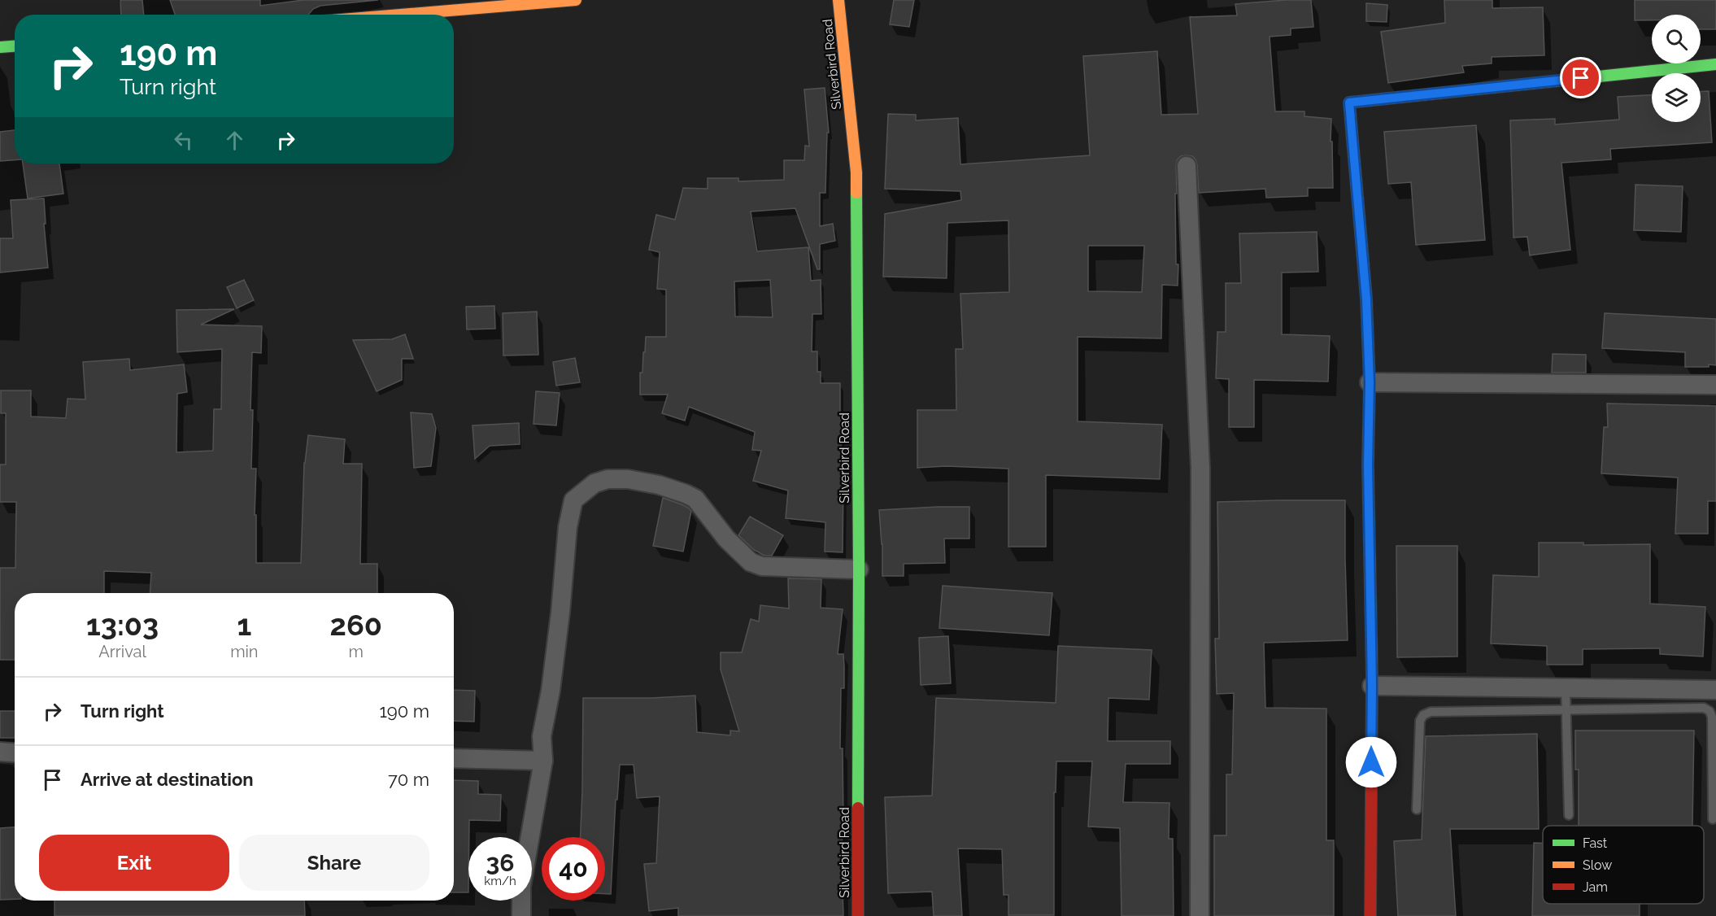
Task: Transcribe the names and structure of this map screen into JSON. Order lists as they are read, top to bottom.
{
  "streets": {
    "main road": ["Silverbird Road"]
  },
  "legend": ["Fast", "Slow", "Jam"],
  "page": {
    "turn": ["190 m", "Turn right"],
    "eta": [
      "13:03",
      "Arrival",
      "1",
      "min",
      "260",
      "m"
    ],
    "list": [
      {
        "name": "Turn right",
        "value": "190 m"
      },
      {
        "name": "Arrive at destination",
        "value": "70 m"
      }
    ],
    "buttons": ["Exit", "Share"],
    "speed": "36 km/h",
    "limit": "40"
  }
}
